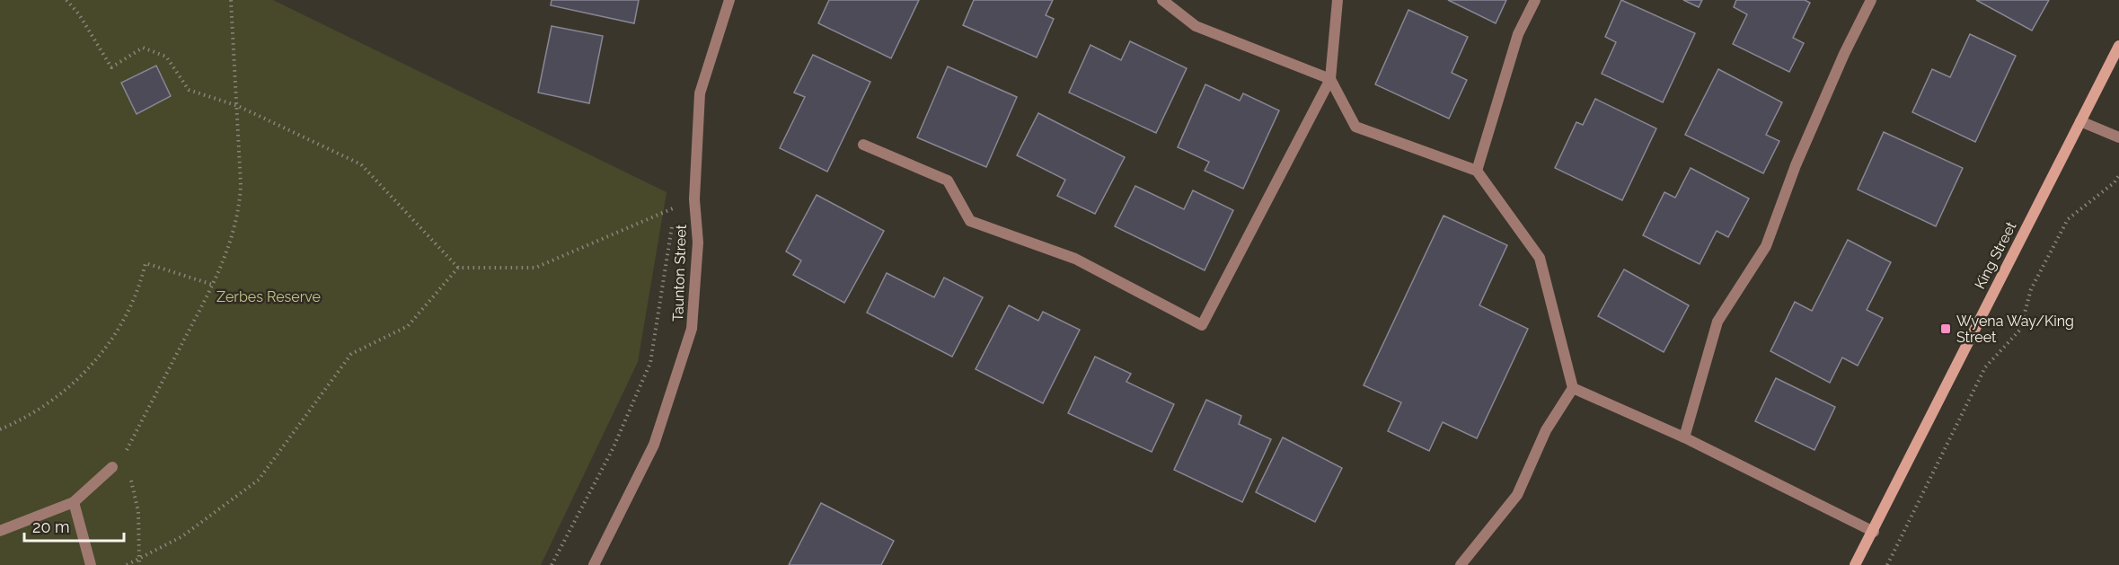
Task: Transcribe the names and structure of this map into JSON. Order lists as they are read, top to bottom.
{
  "streets": {
    "main road": ["King Street"],
    "street": ["Taunton Street"]
  },
  "parks": ["Zerbes Reserve"],
  "places": {
    "transit": ["Wyena Way/King Street"]
  },
  "scale_bar": "20 m"
}
